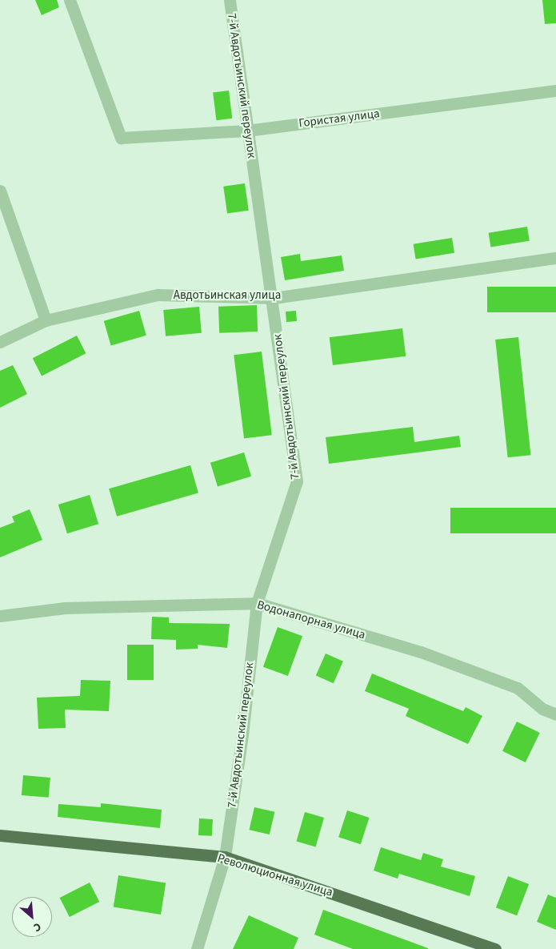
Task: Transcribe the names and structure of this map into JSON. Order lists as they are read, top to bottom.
{
  "streets": {
    "main road": ["Революционная улица"],
    "street": [
      "7-й Авдотьинский переулок",
      "Гористая улица",
      "Авдотьинская улица",
      "Водонапорная улица"
    ]
  },
  "crossings": [
    ["7-й Авдотьинский переулок", "Гористая улица"],
    ["7-й Авдотьинский переулок", "Авдотьинская улица"],
    ["7-й Авдотьинский переулок", "Водонапорная улица"],
    ["7-й Авдотьинский переулок", "Революционная улица"]
  ],
  "north": "bottom right"
}
